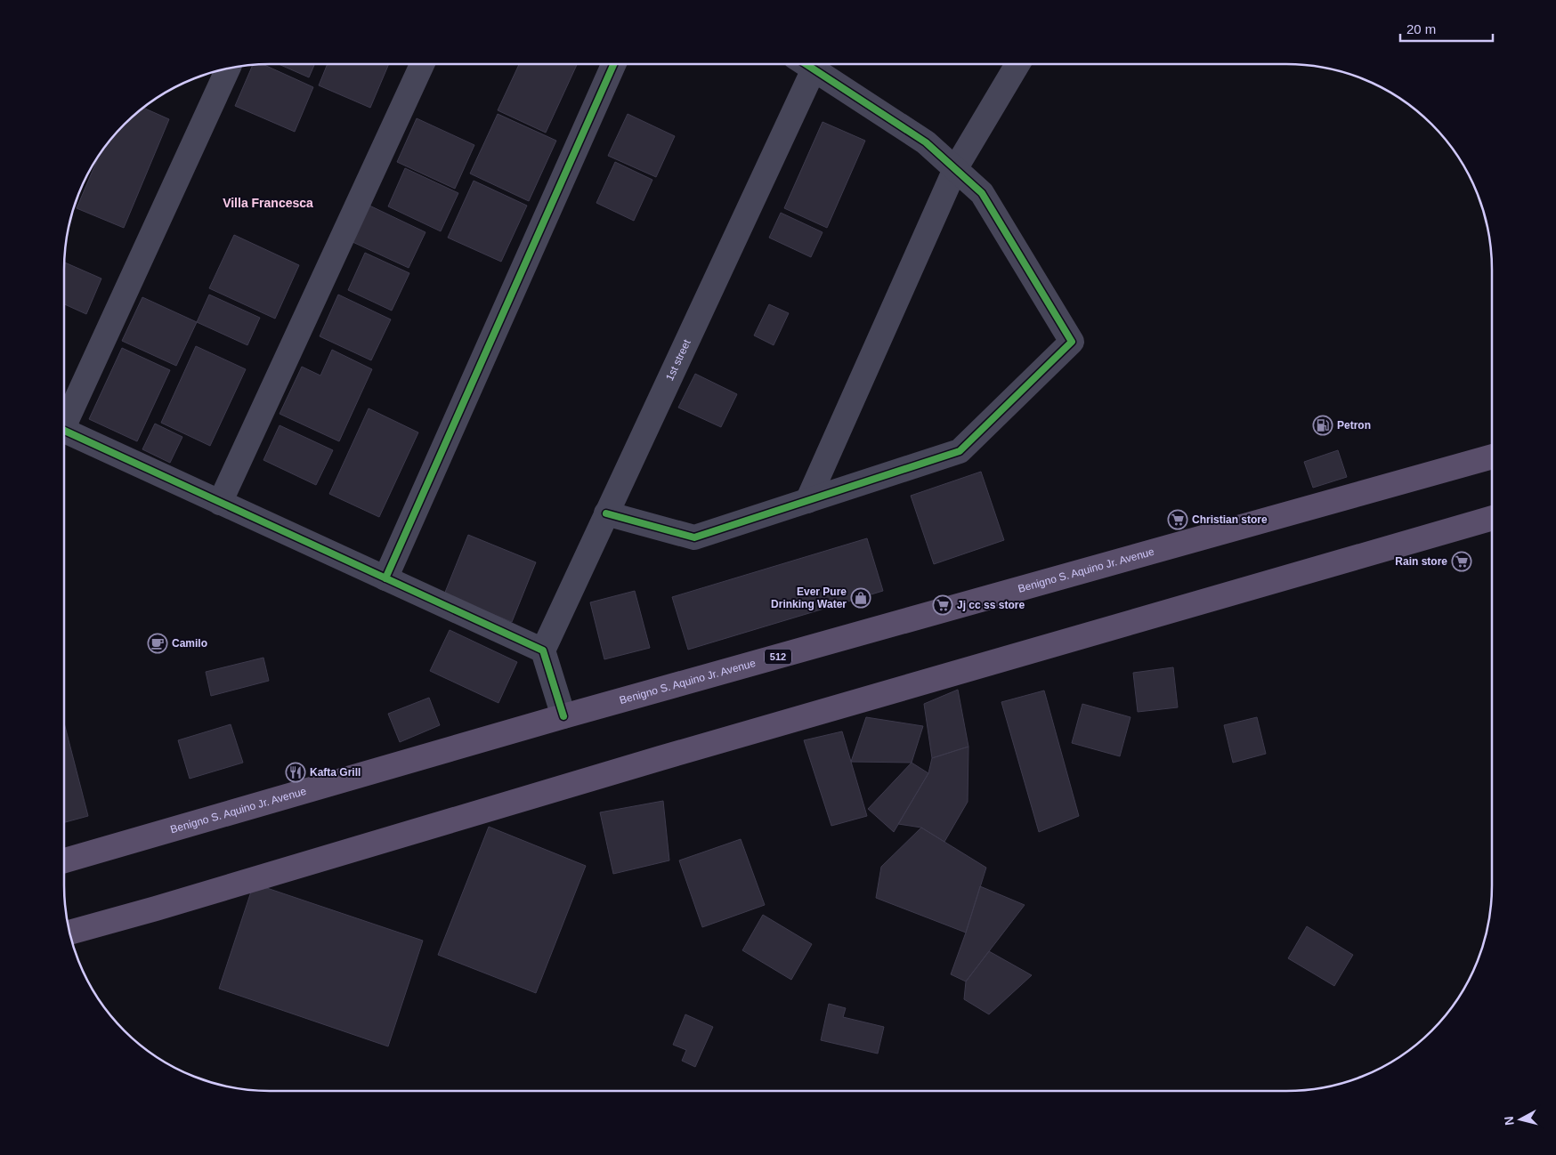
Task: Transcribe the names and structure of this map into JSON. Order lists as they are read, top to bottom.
{
  "streets": {
    "main road": ["Benigno S. Aquino Jr. Avenue", "512"],
    "street": ["1st street"]
  },
  "districts": ["Villa Francesca"],
  "places": {
    "fuel station": ["Petron"],
    "supermarket": ["Christian store", "Rain store", "Jj cc ss store"],
    "shop": ["Ever Pure Drinking Water"],
    "cafe": ["Camilo"],
    "restaurant": ["Kafta Grill"]
  },
  "scale_bar": "20 m",
  "north": "left"
}
